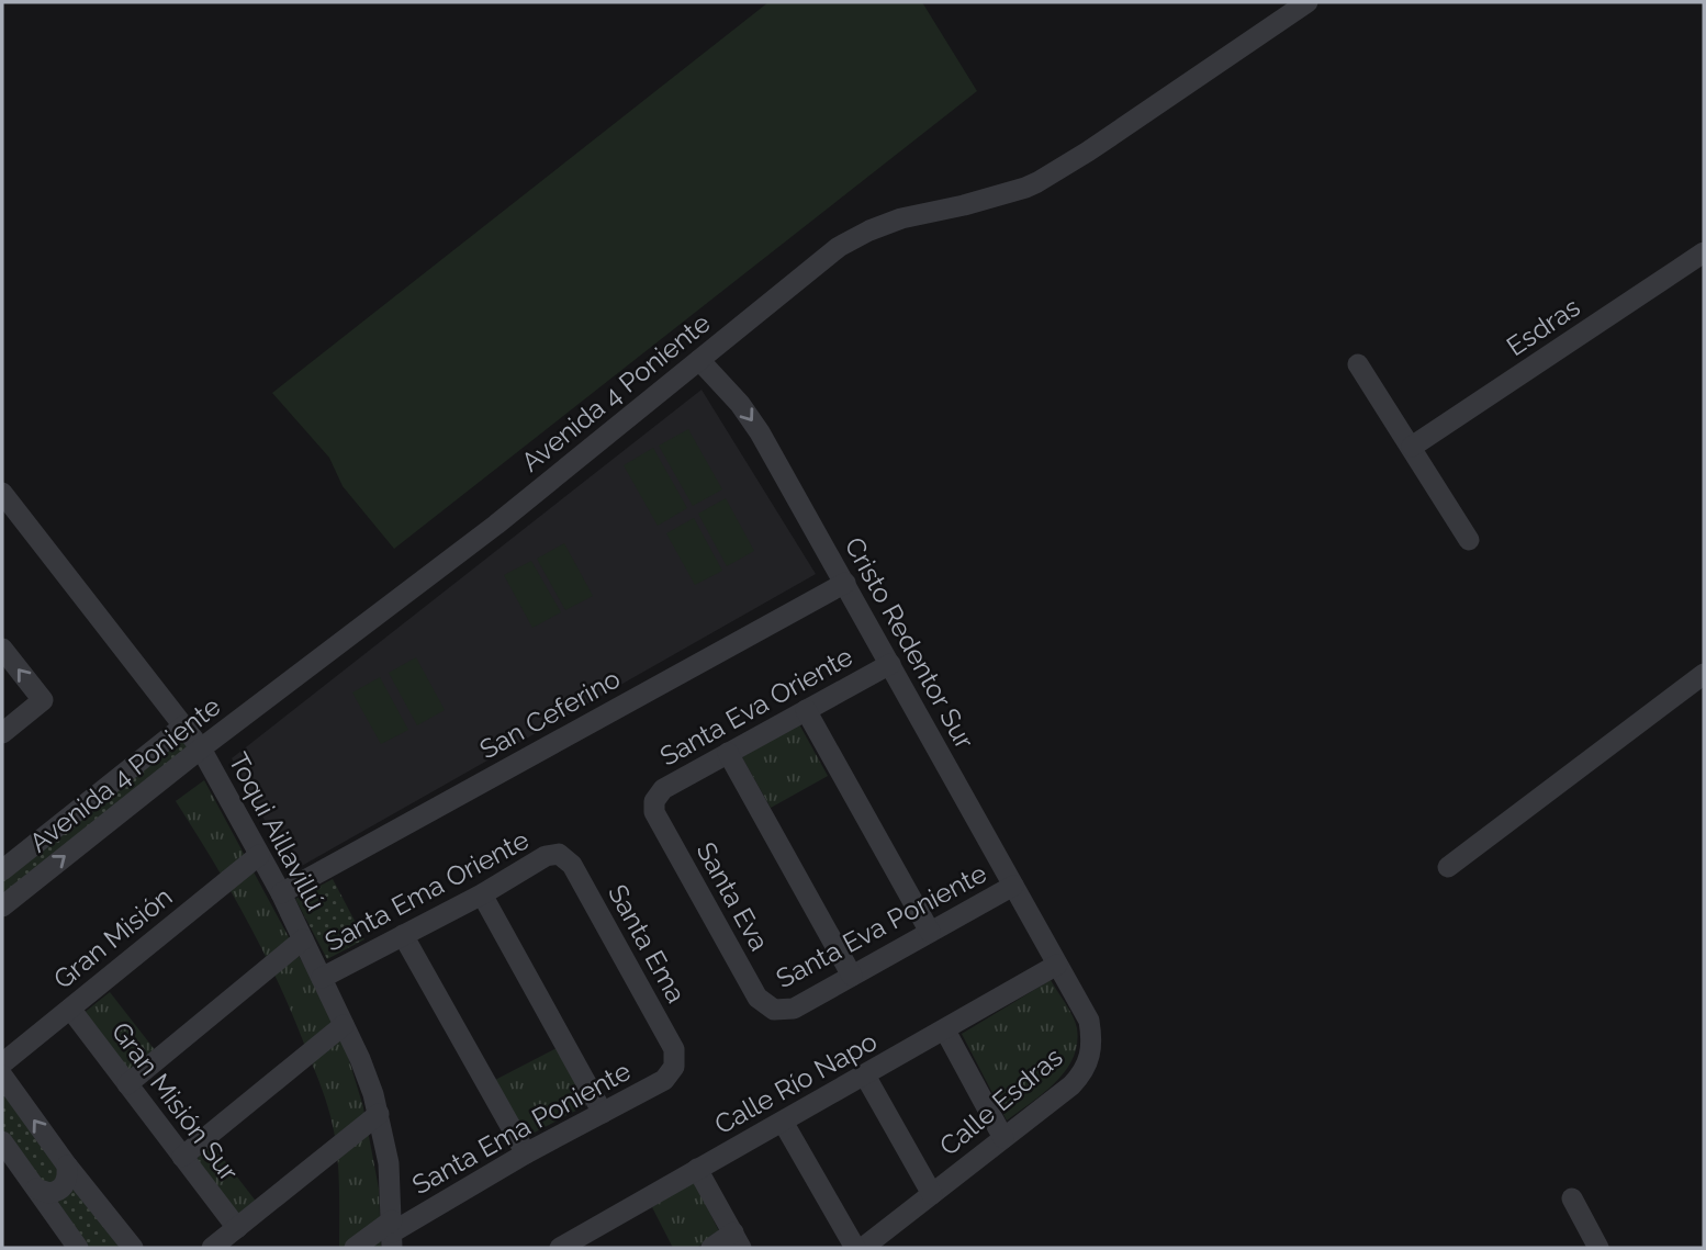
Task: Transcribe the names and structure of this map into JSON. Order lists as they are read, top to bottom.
{
  "streets": {
    "street": [
      "Esdras",
      "Avenida 4 Poniente",
      "Cristo Redentor Sur",
      "Santa Eva Oriente",
      "San Ceferino",
      "Toqui Aillavillú",
      "Santa Ema Oriente",
      "Santa Eva",
      "Santa Eva Poniente",
      "Gran Misión",
      "Santa Ema",
      "Calle Río Napo",
      "Gran Misión Sur",
      "Calle Esdras",
      "Santa Ema Poniente"
    ]
  },
  "crossings": [
    ["Avenida 4 Poniente", "Cristo Redentor Sur"],
    ["Avenida 4 Poniente", "Toqui Aillavillú"],
    ["Cristo Redentor Sur", "Santa Eva Oriente"],
    ["Cristo Redentor Sur", "San Ceferino"],
    ["Cristo Redentor Sur", "Santa Eva Poniente"],
    ["Cristo Redentor Sur", "Calle Río Napo"],
    ["Cristo Redentor Sur", "Calle Esdras"],
    ["Santa Eva Oriente", "Santa Eva"],
    ["San Ceferino", "Toqui Aillavillú"],
    ["Toqui Aillavillú", "Santa Ema Oriente"],
    ["Toqui Aillavillú", "Gran Misión"],
    ["Toqui Aillavillú", "Santa Ema Poniente"],
    ["Santa Ema Oriente", "Santa Ema"],
    ["Santa Eva", "Santa Eva Poniente"],
    ["Gran Misión", "Gran Misión Sur"],
    ["Santa Ema", "Santa Ema Poniente"],
    ["Calle Río Napo", "Calle Esdras"]
  ],
  "one_way": ["Cristo Redentor Sur"]
}
